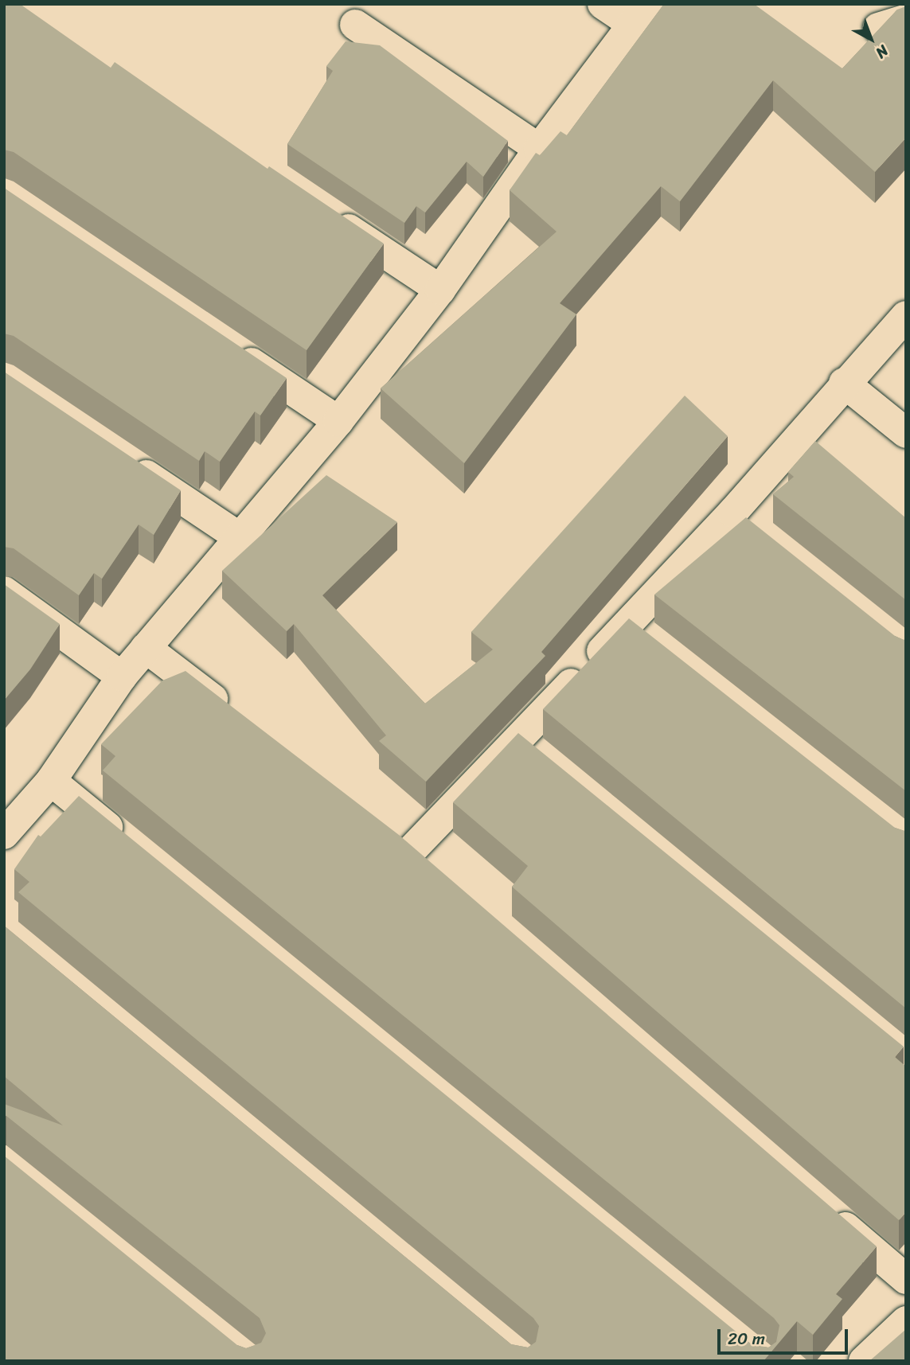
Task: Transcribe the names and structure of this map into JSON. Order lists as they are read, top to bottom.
{
  "scale_bar": "20 m",
  "north": "bottom right"
}
